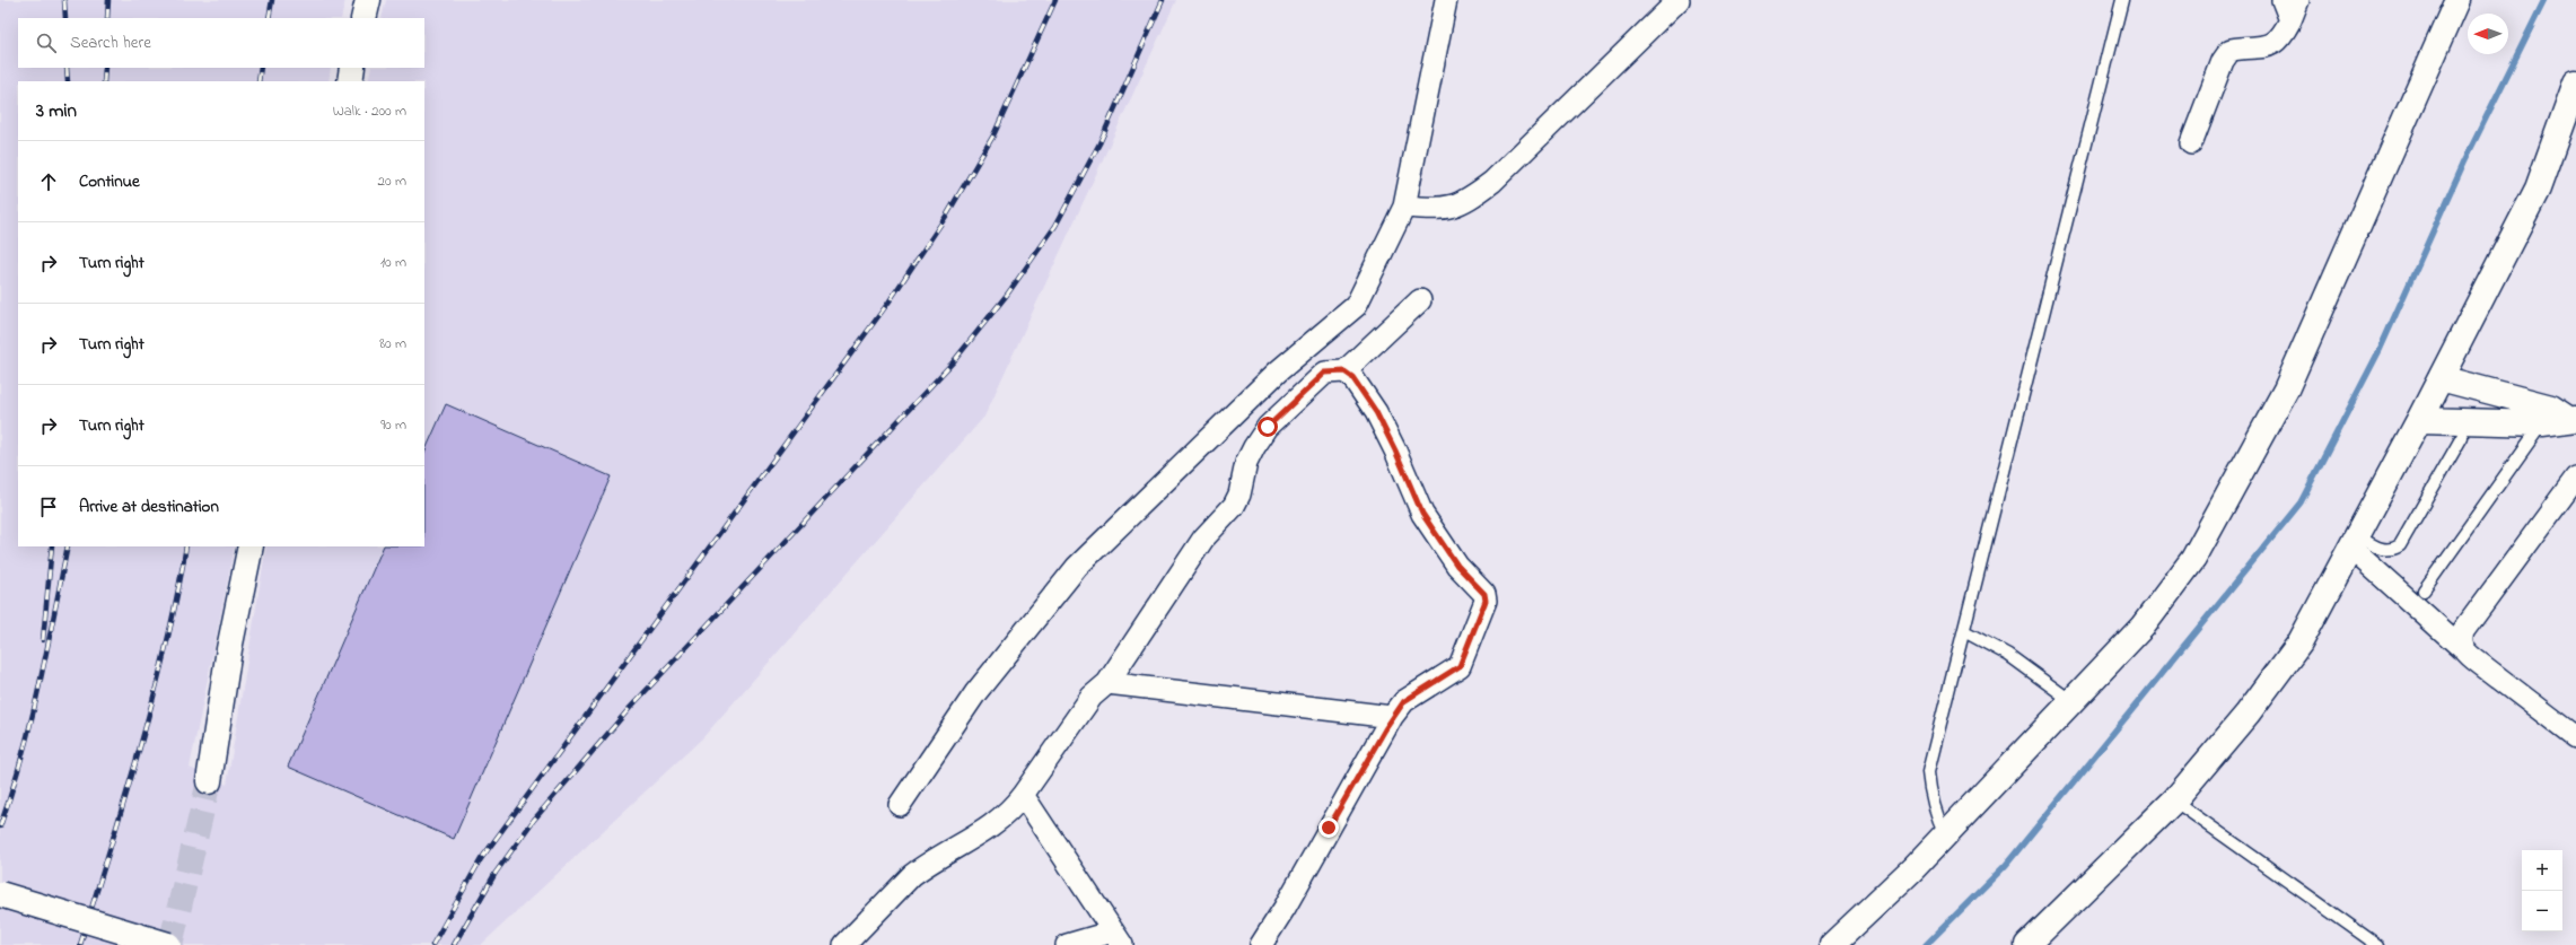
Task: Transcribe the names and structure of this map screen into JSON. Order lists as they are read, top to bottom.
{
  "north": "left",
  "page": {
    "search": "Search here",
    "heading": ["3 min", "Walk · 200 m"],
    "list": [
      ["Continue", "20 m"],
      ["Turn right", "10 m"],
      ["Turn right", "80 m"],
      ["Turn right", "90 m"],
      "Arrive at destination"
    ],
    "map_buttons": ["+", "−"]
  }
}
